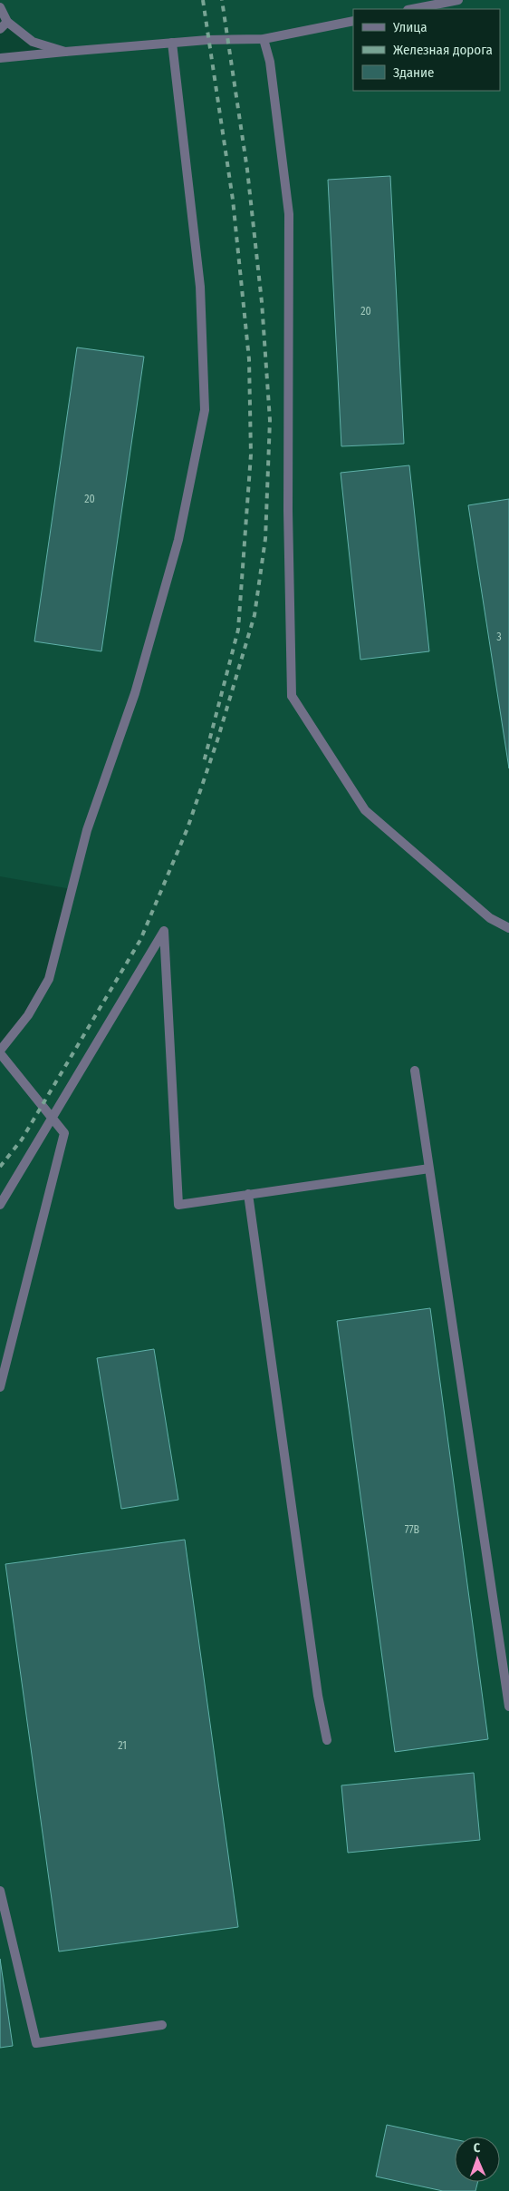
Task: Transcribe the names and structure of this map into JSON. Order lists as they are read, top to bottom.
{
  "house_numbers": [
    "20",
    "20",
    "3",
    "77В",
    "21"
  ],
  "legend": ["Улица", "Железная дорога", "Здание"],
  "north": "top"
}
